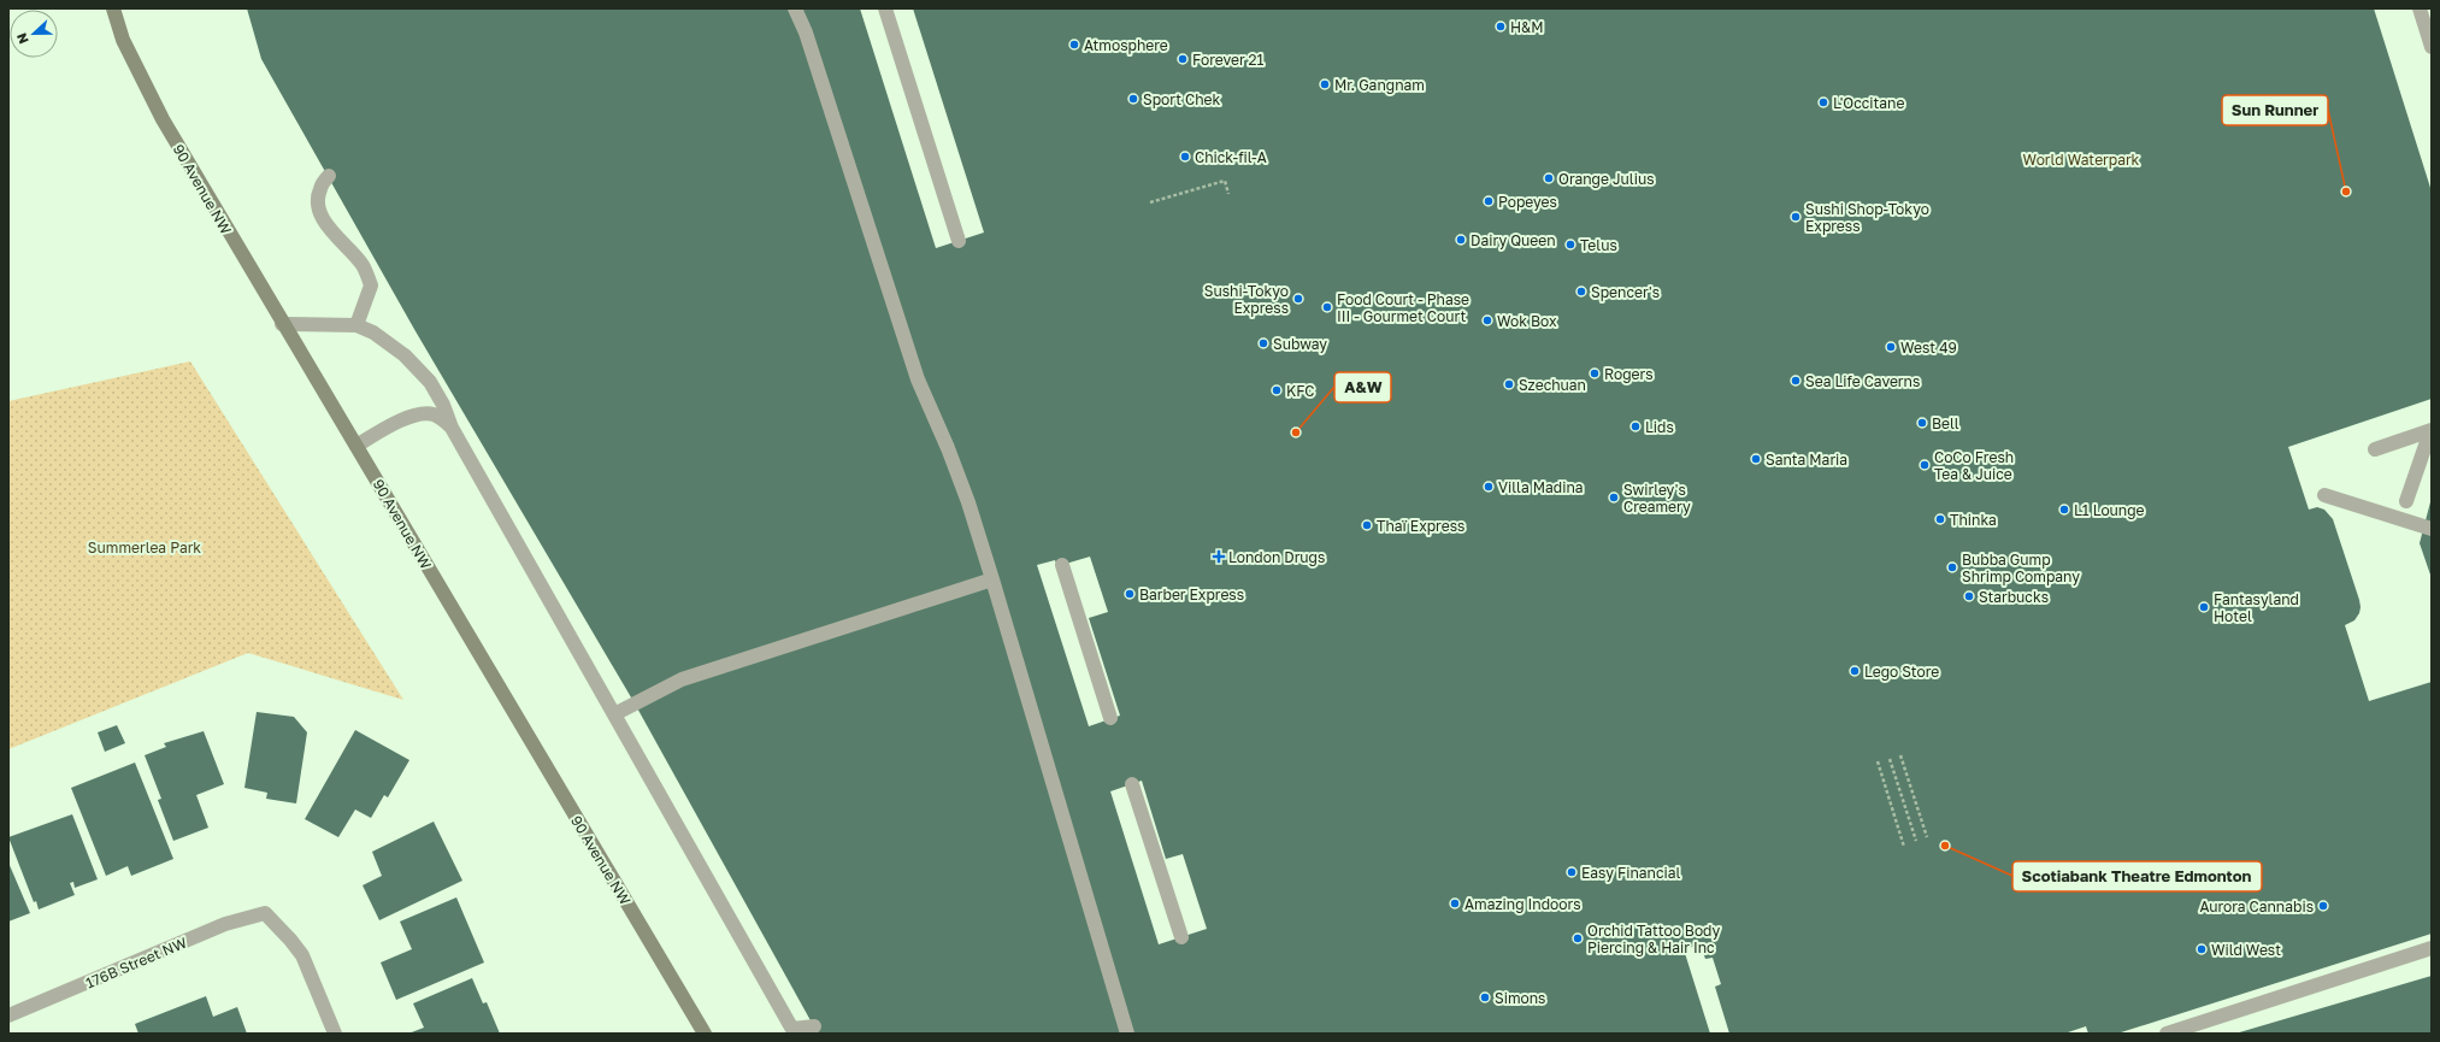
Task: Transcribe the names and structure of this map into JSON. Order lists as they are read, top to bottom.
{
  "streets": {
    "street": ["90 Avenue NW", "176B Street NW"]
  },
  "parks": ["World Waterpark", "Summerlea Park"],
  "places": {
    "other": [
      "H&M",
      "Atmosphere",
      "Forever 21",
      "Mr. Gangnam",
      "Sport Chek",
      "L'Occitane",
      "Chick-fil-A",
      "Orange Julius",
      "Sun Runner",
      "Popeyes",
      "Sushi Shop-Tokyo Express",
      "Dairy Queen",
      "Telus",
      "Spencer's",
      "Sushi-Tokyo Express",
      "Food Court - Phase III - Gourmet Court",
      "Wok Box",
      "Subway",
      "West 49",
      "Rogers",
      "Sea Life Caverns",
      "Szechuan",
      "KFC",
      "Bell",
      "Lids",
      "A&W",
      "Santa Maria",
      "CoCo Fresh Tea & Juice",
      "Villa Madina",
      "Swirley's Creamery",
      "L1 Lounge",
      "Thinka",
      "Thaï Express",
      "Bubba Gump Shrimp Company",
      "Barber Express",
      "Starbucks",
      "Fantasyland Hotel",
      "Lego Store",
      "Scotiabank Theatre Edmonton",
      "Easy Financial",
      "Amazing Indoors",
      "Aurora Cannabis",
      "Orchid Tattoo Body Piercing & Hair Inc",
      "Wild West",
      "Simons"
    ],
    "health": ["London Drugs"]
  },
  "north": "left"
}
